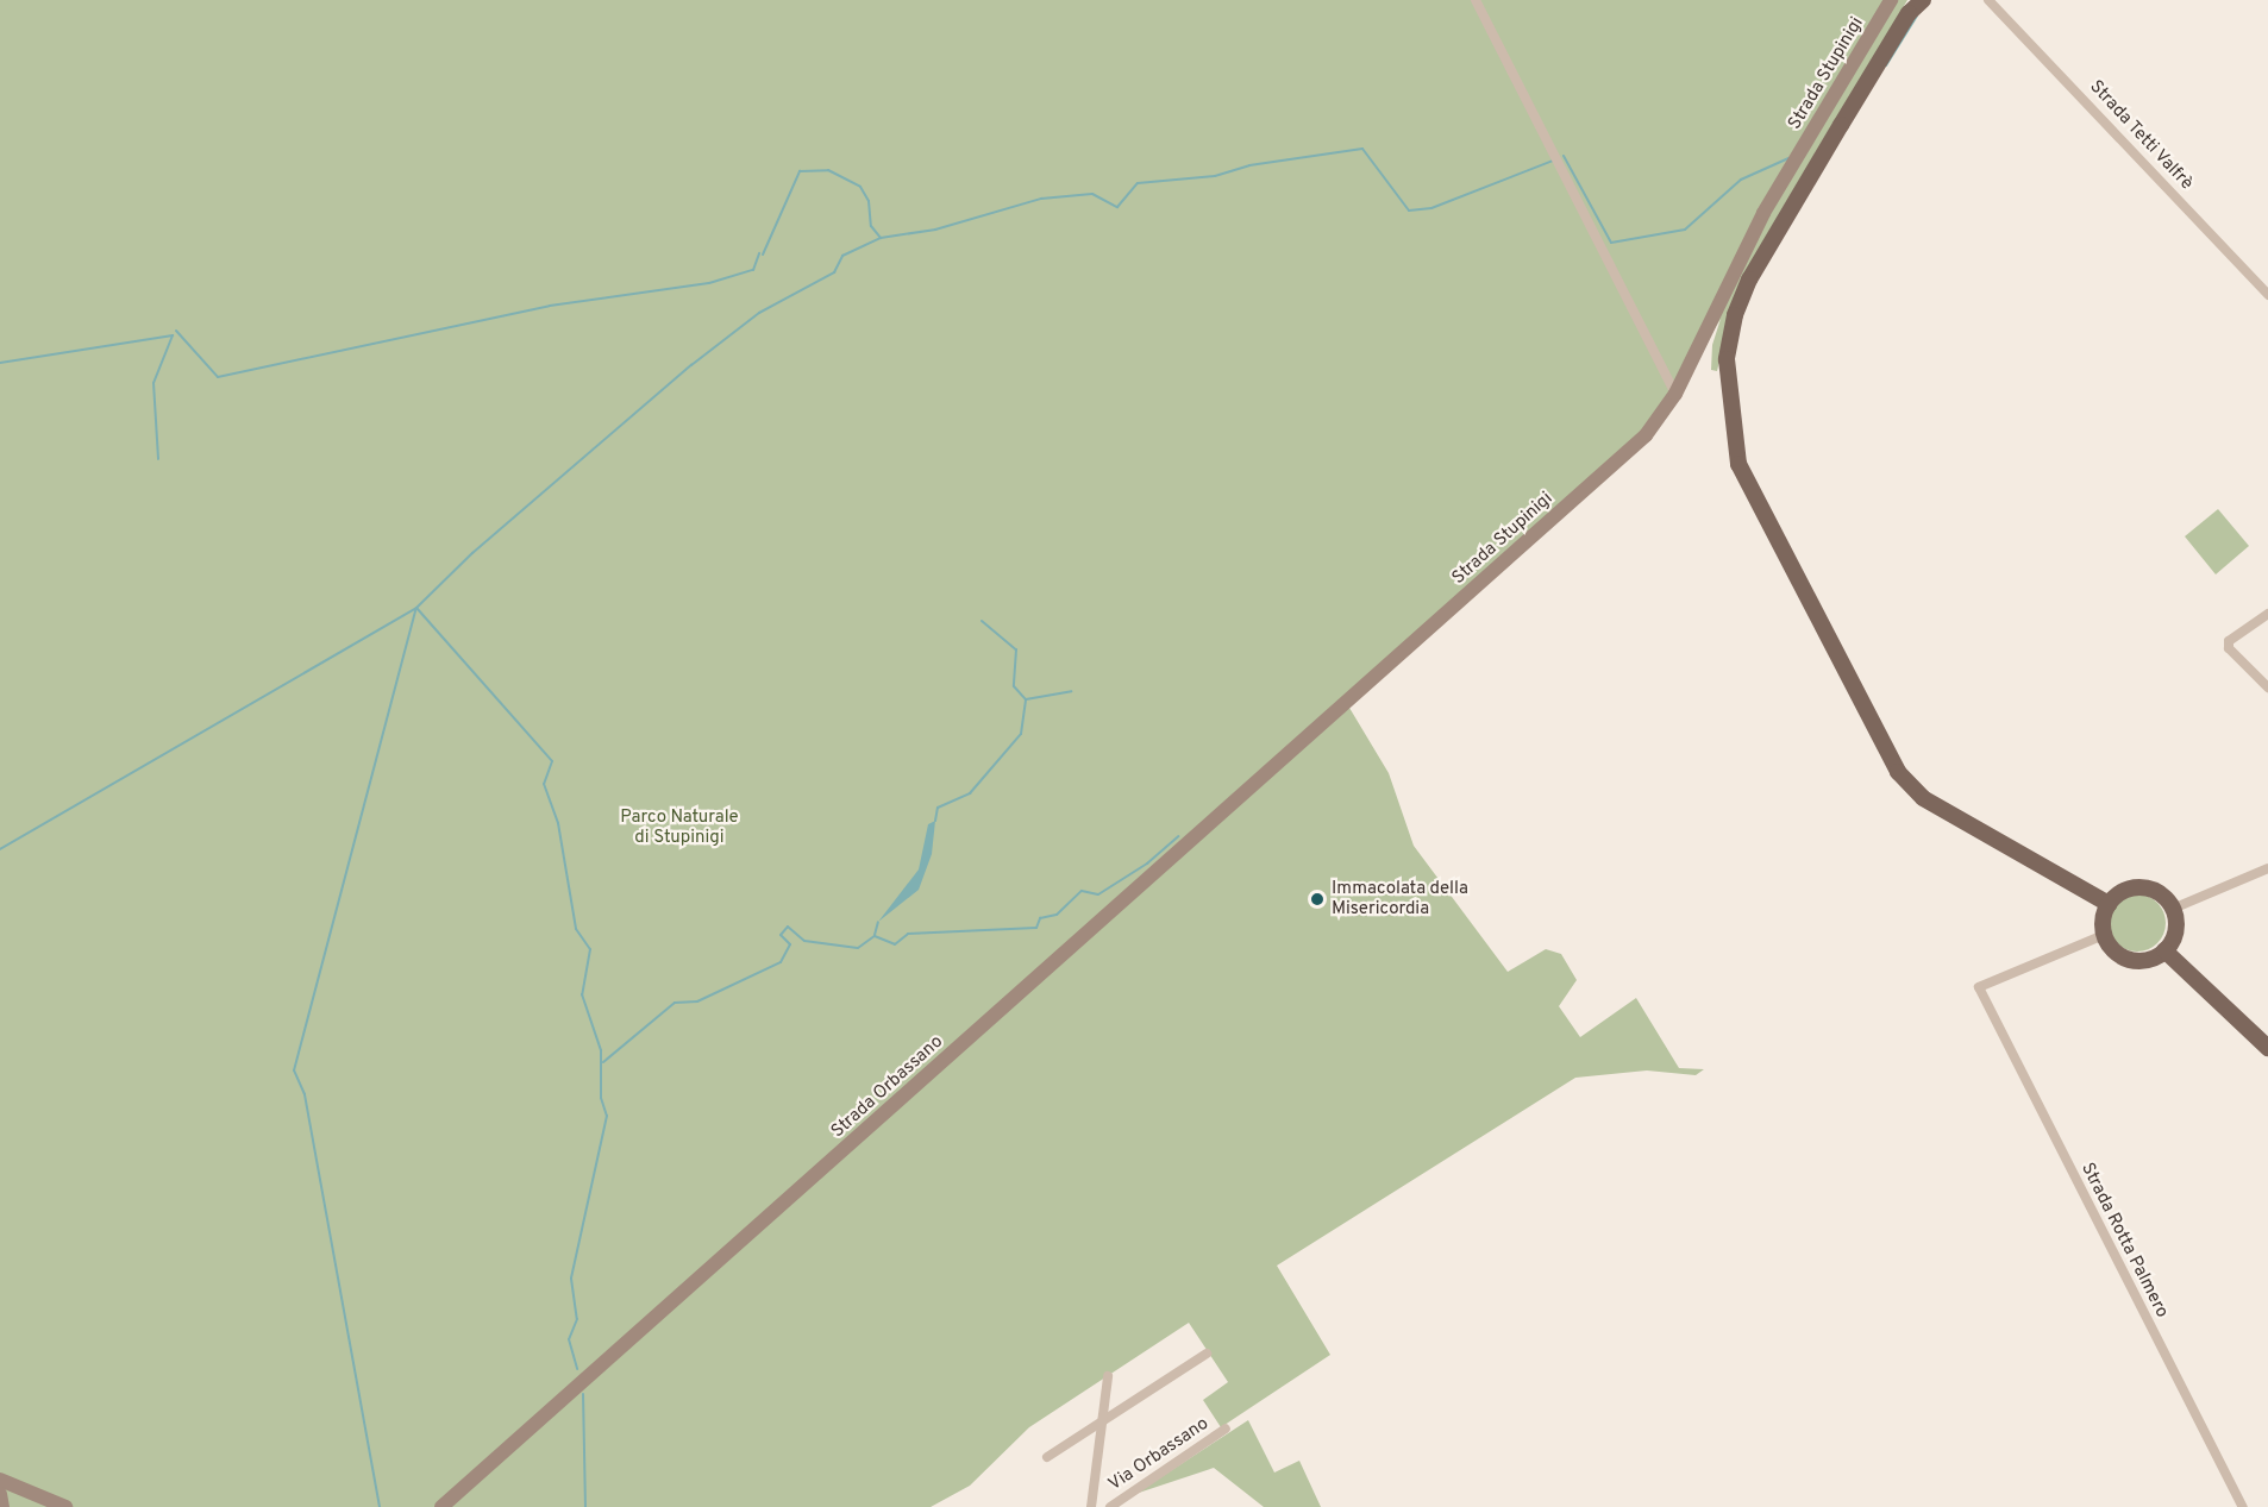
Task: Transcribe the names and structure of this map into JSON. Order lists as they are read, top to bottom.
{
  "streets": {
    "main road": ["Strada Stupinigi", "Strada Orbassano"],
    "street": ["Strada Tetti Valfrè", "Strada Rotta Palmero", "Via Orbassano"]
  },
  "crossings": [
    ["Strada Stupinigi", "Strada Orbassano"]
  ],
  "parks": ["Parco Naturale di Stupinigi"],
  "places": ["Immacolata della Misericordia"]
}
